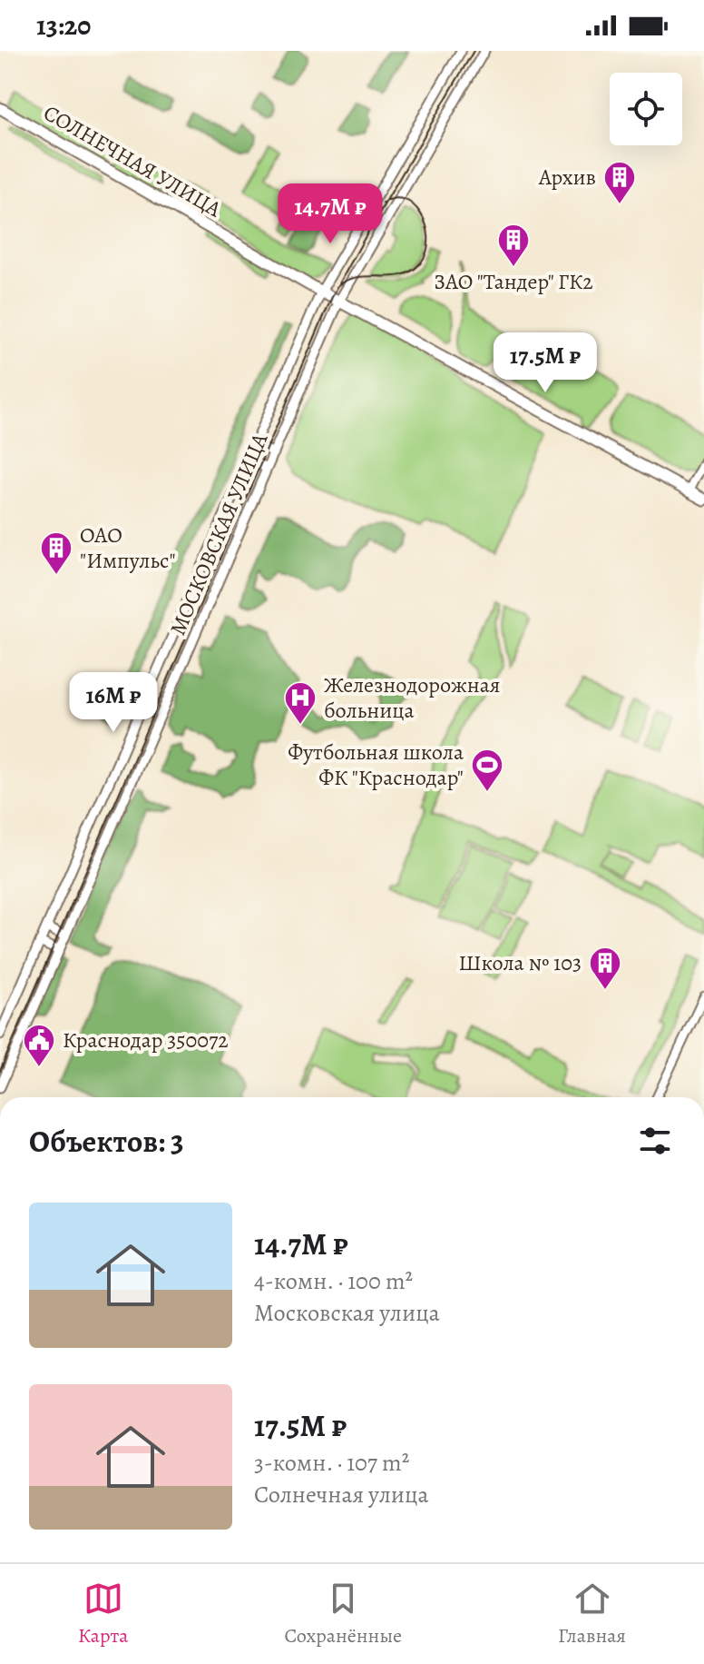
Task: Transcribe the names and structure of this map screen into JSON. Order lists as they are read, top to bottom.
{
  "streets": {
    "main road": ["СОЛНЕЧНАЯ УЛИЦА"],
    "street": ["МОСКОВСКАЯ УЛИЦА"]
  },
  "crossings": [
    ["СОЛНЕЧНАЯ УЛИЦА", "МОСКОВСКАЯ УЛИЦА"]
  ],
  "places": {
    "building": [
      "Архив",
      "ЗАО \"Тандер\" ГК2",
      "ОАО \"Импульс\"",
      "Школа № 103"
    ],
    "hospital": ["Железнодорожная больница"],
    "sports": ["Футбольная школа ФК \"Краснодар\""],
    "public building": ["Краснодар 350072"]
  },
  "page": {
    "status": "13:20",
    "price": ["14.7M ₽", "17.5M ₽", "16M ₽"],
    "heading": "Объектов: 3",
    "list": [
      {
        "name": "14.7M ₽",
        "note": "4-комн. · 100 m² · Московская улица"
      },
      {
        "name": "17.5M ₽",
        "note": "3-комн. · 107 m² · Солнечная улица"
      }
    ],
    "tabs": ["Карта", "Сохранённые", "Главная"]
  }
}
